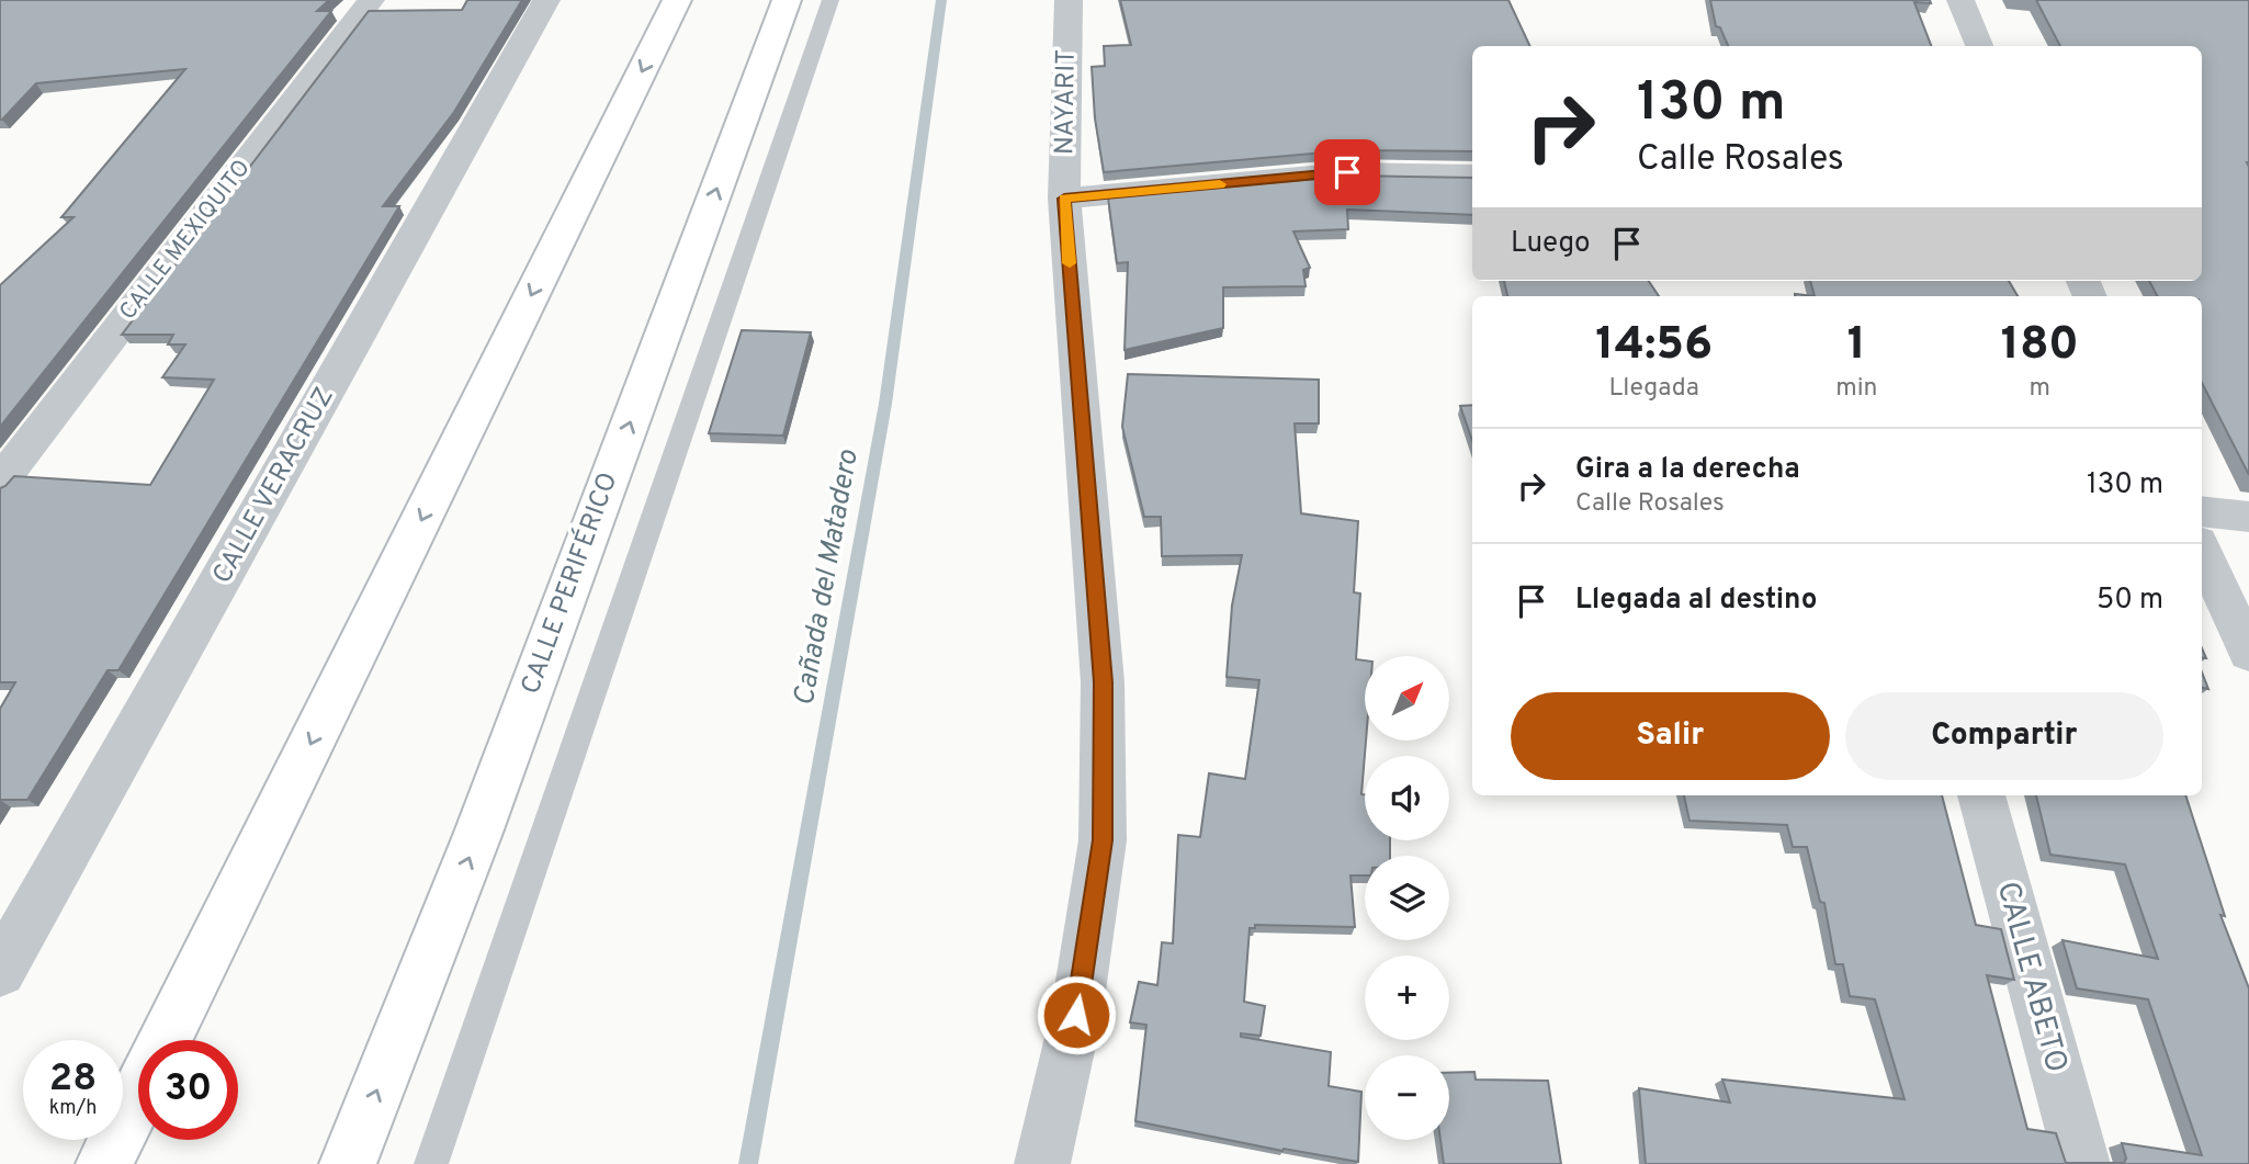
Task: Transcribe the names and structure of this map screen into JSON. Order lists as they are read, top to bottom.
{
  "streets": {
    "highway": ["CALLE PERIFÉRICO"],
    "street": [
      "NAYARIT",
      "CALLE MEXIQUITO",
      "CALLE VERACRUZ",
      "CALLE ABETO"
    ]
  },
  "water": ["Cañada del Matadero"],
  "north": "top right",
  "page": {
    "turn": ["130 m", "Calle Rosales"],
    "then": "Luego",
    "eta": [
      "14:56",
      "Llegada",
      "1",
      "min",
      "180",
      "m"
    ],
    "list": [
      {
        "name": "Gira a la derecha",
        "note": "Calle Rosales",
        "value": "130 m"
      },
      {
        "name": "Llegada al destino",
        "value": "50 m"
      }
    ],
    "map_buttons": ["+", "−"],
    "buttons": ["Salir", "Compartir"],
    "speed": "28 km/h",
    "limit": "30"
  }
}
